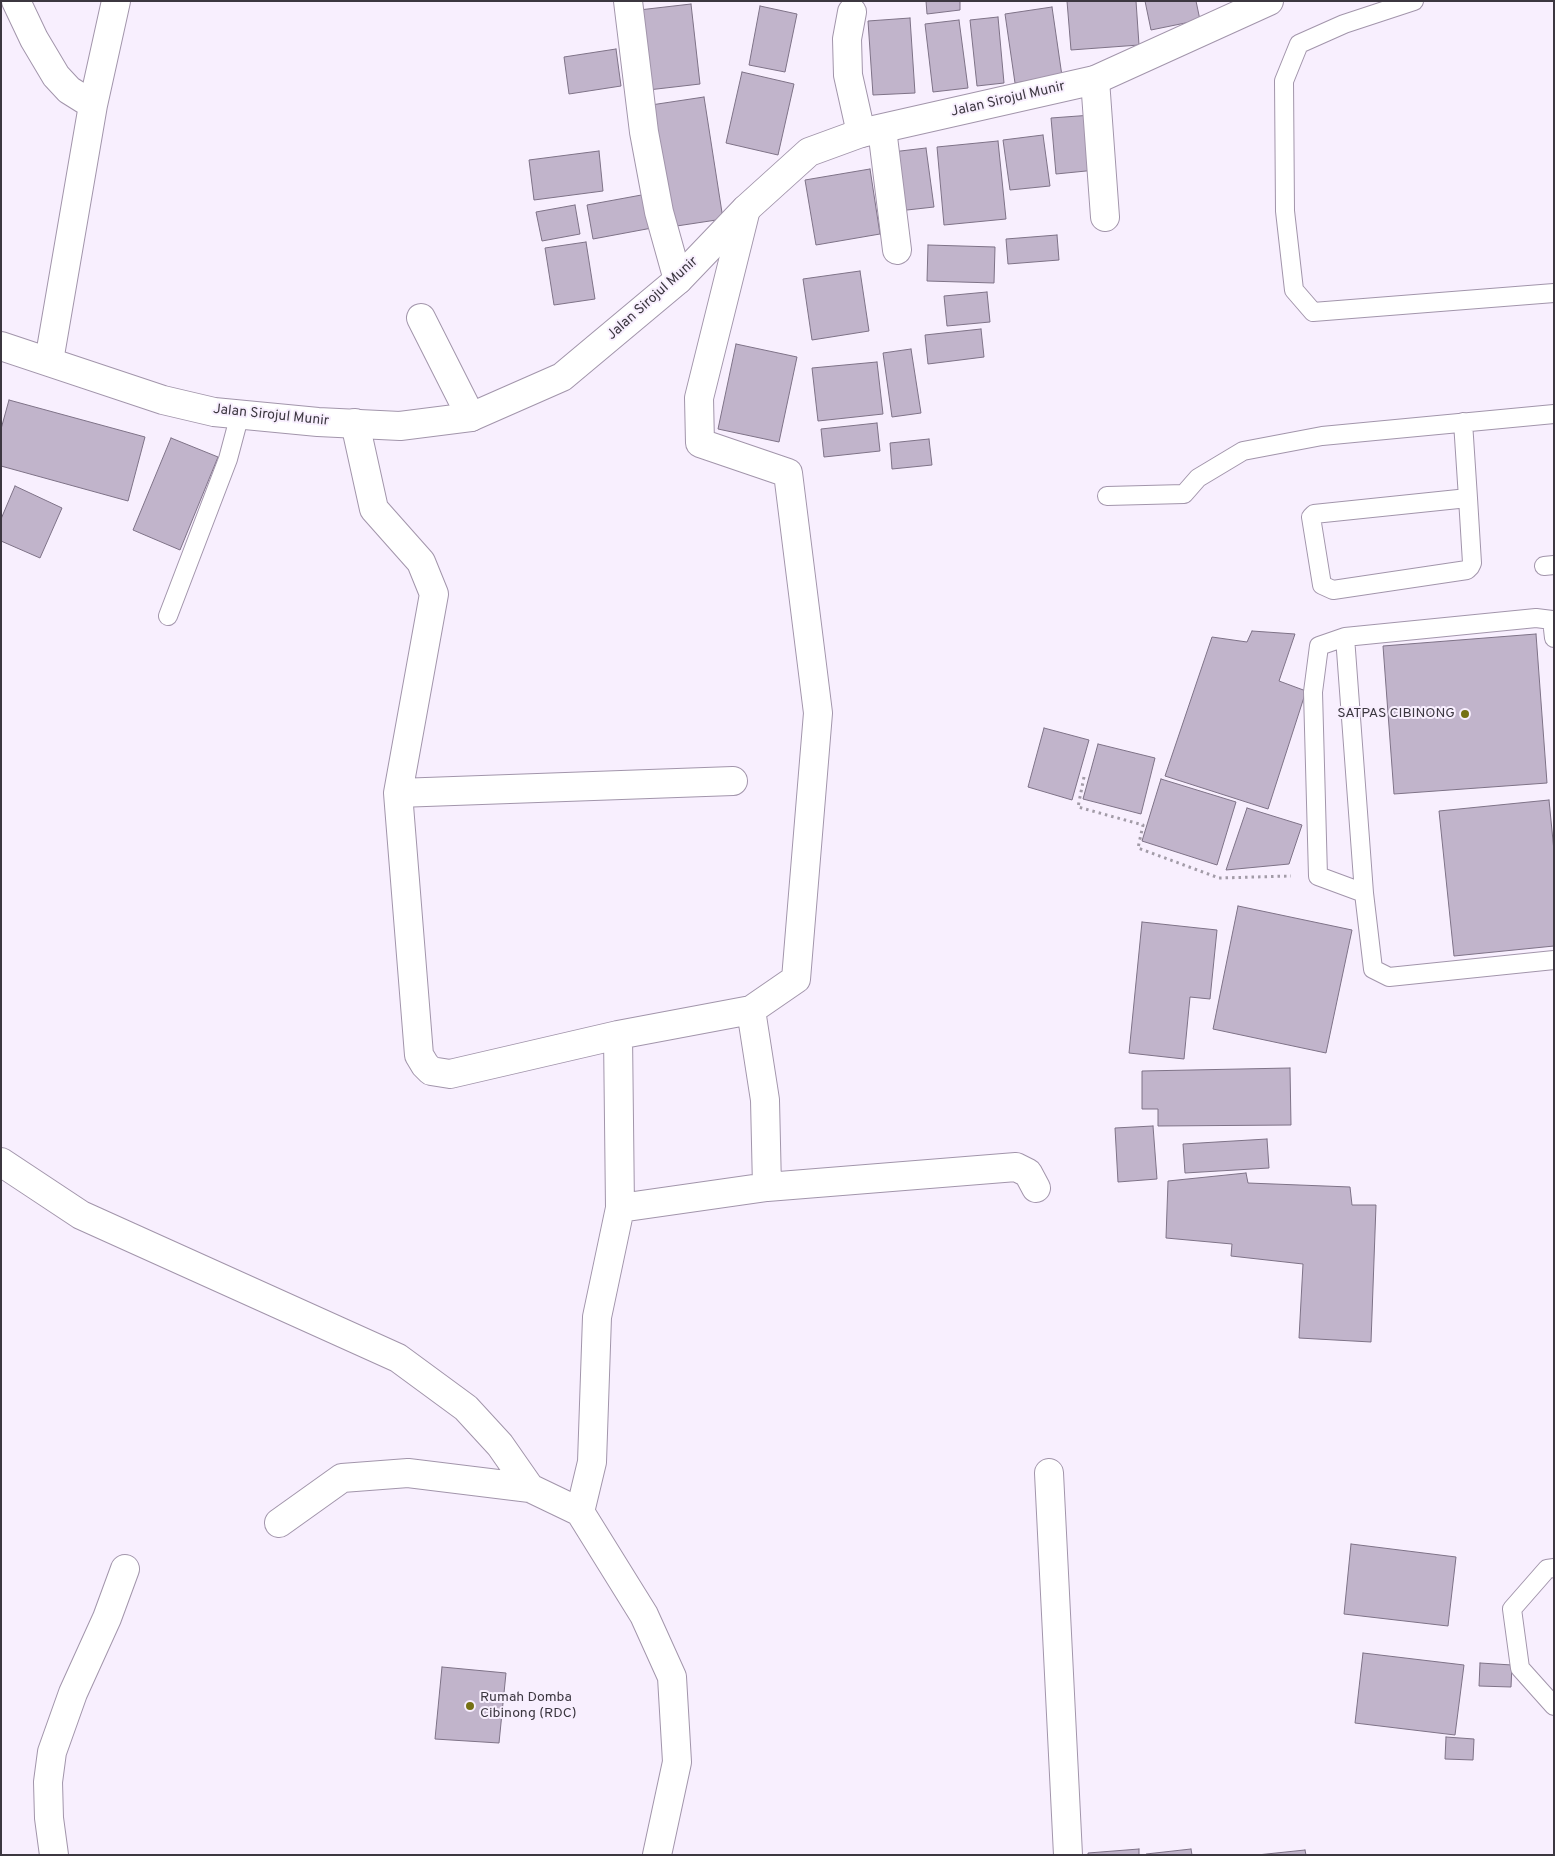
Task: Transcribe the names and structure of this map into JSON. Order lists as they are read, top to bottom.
{
  "streets": {
    "street": ["Jalan Sirojul Munir"]
  },
  "places": ["SATPAS CIBINONG", "Rumah Domba Cibinong (RDC)"]
}
